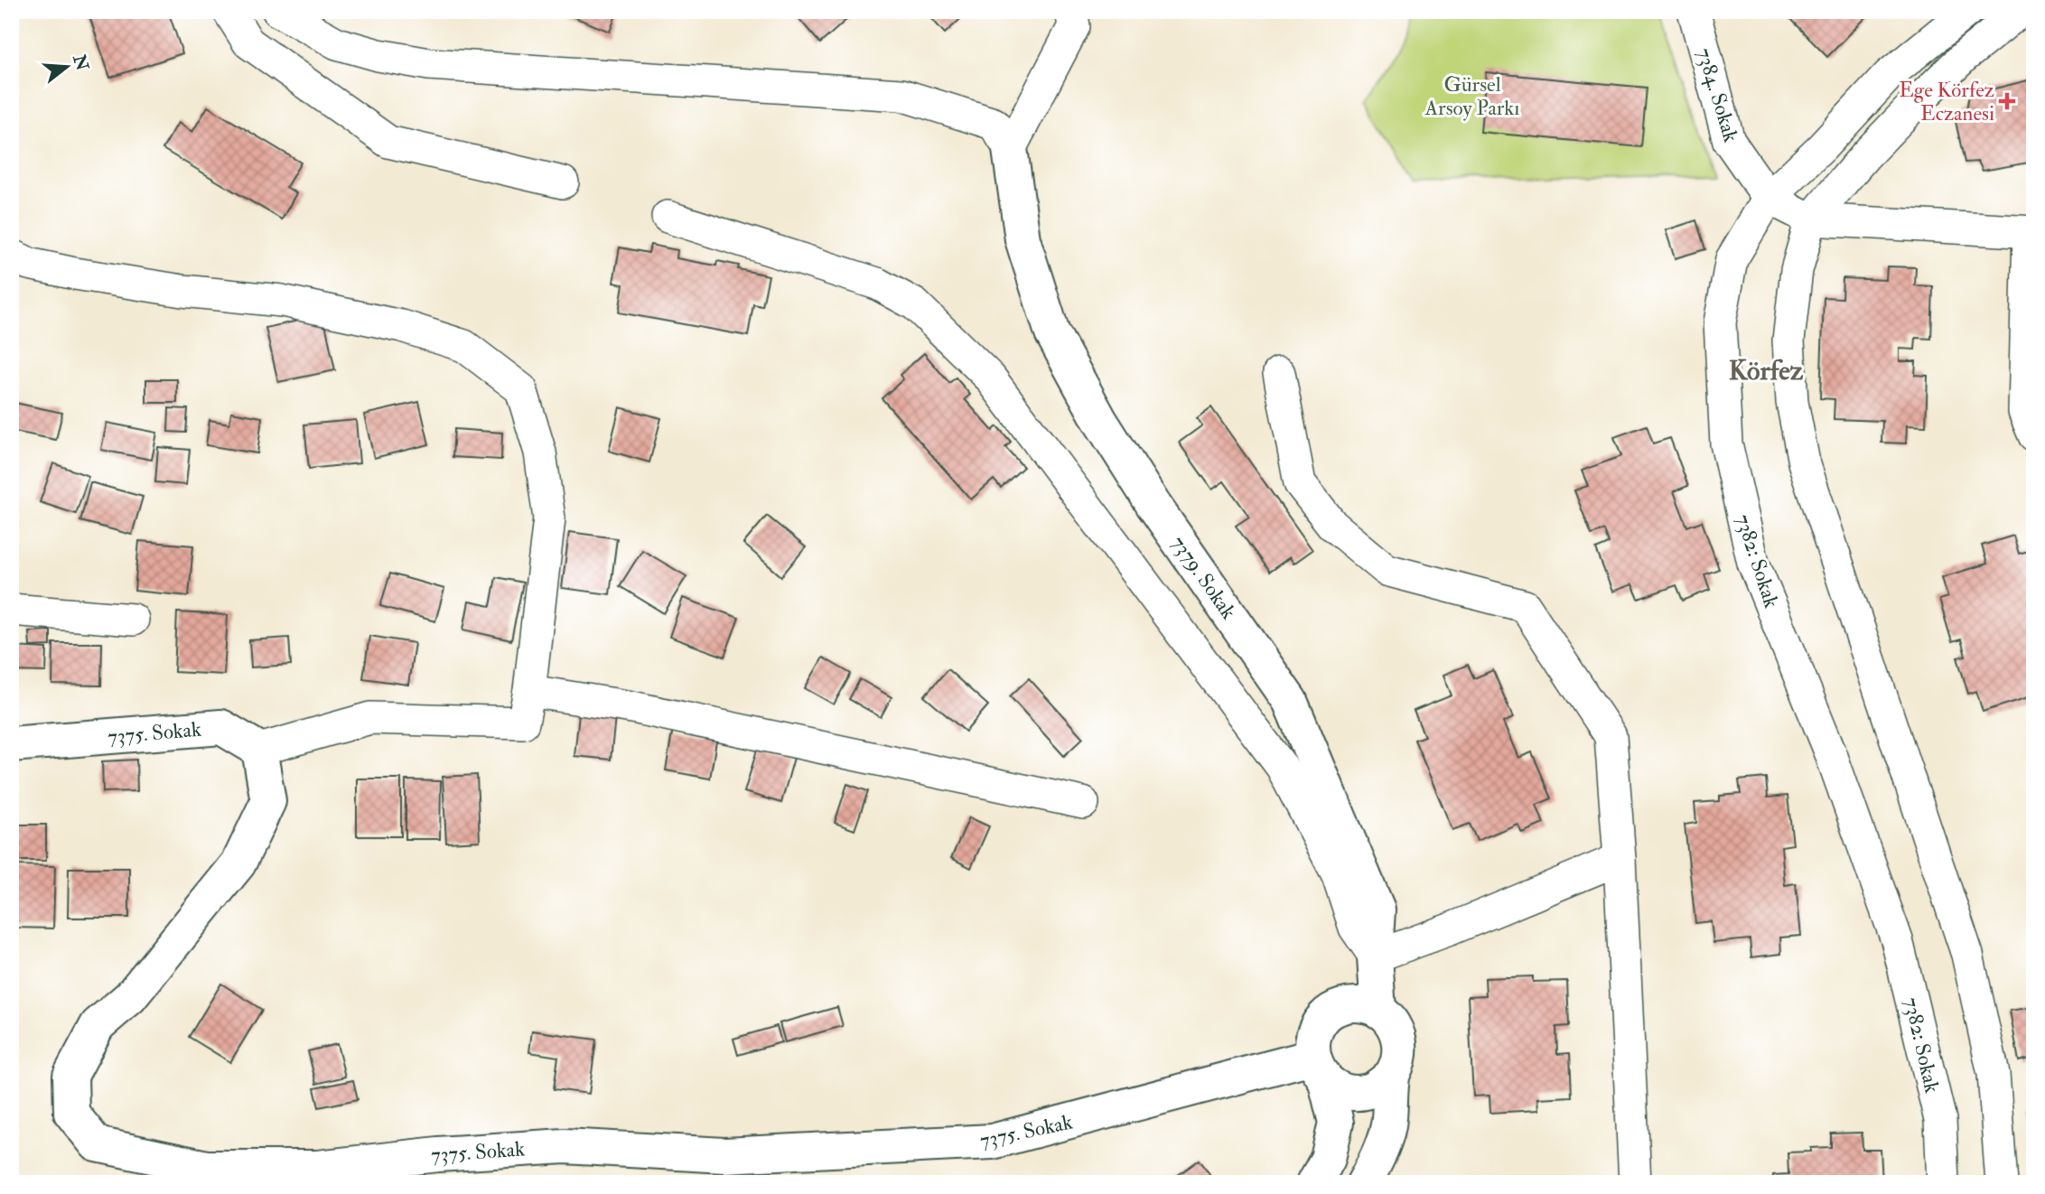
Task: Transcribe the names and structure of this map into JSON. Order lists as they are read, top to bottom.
{
  "streets": {
    "street": [
      "7384. Sokak",
      "7382: Sokak",
      "7379. Sokak",
      "7375. Sokak"
    ]
  },
  "crossings": [
    ["7384. Sokak", "7382: Sokak"],
    ["7379. Sokak", "7375. Sokak"]
  ],
  "districts": ["Körfez"],
  "parks": ["Gürsel Arsoy Parkı"],
  "places": {
    "health": ["Ege Körfez Eczanesi"]
  },
  "north": "right"
}
